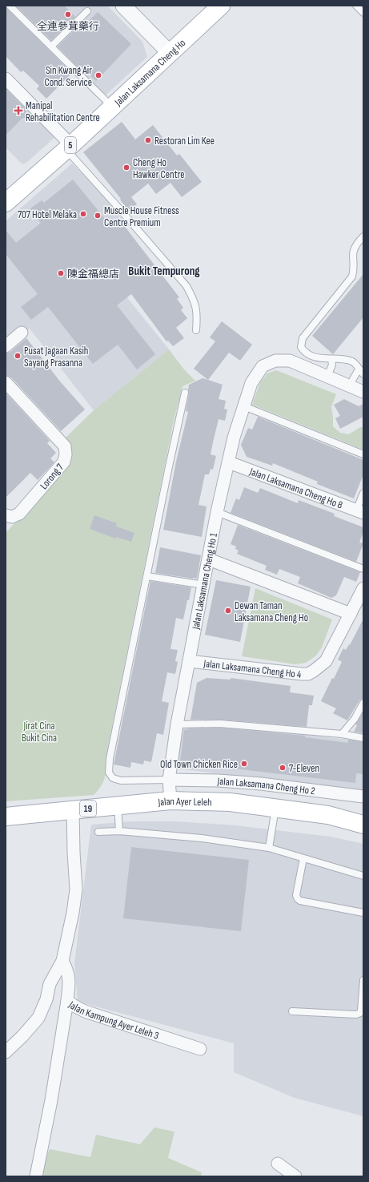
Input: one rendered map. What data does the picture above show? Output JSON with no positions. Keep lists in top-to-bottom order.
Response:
{
  "streets": {
    "main road": [
      "Jalan Laksamana Cheng Ho",
      "5",
      "Jalan Ayer Leleh",
      "19"
    ],
    "street": [
      "Lorong 7",
      "Jalan Laksamana Cheng Ho 8",
      "Jalan Laksamana Cheng Ho 1",
      "Jalan Laksamana Cheng Ho 4",
      "Jalan Laksamana Cheng Ho 2",
      "Jalan Kampung Ayer Leleh 3"
    ]
  },
  "crossings": [
    ["Jalan Laksamana Cheng Ho 8", "Jalan Laksamana Cheng Ho 1"],
    ["Jalan Laksamana Cheng Ho 1", "Jalan Laksamana Cheng Ho 4"],
    ["Jalan Laksamana Cheng Ho 1", "Jalan Laksamana Cheng Ho 2"],
    ["Jalan Laksamana Cheng Ho 1", "Jalan Ayer Leleh"]
  ],
  "districts": ["Bukit Tempurong"],
  "parks": ["Jirat Cina Bukit Cina"],
  "places": {
    "other": [
      "全連參茸藥行",
      "Sin Kwang Air Cond. Service",
      "Restoran Lim Kee",
      "Cheng Ho Hawker Centre",
      "707 Hotel Melaka",
      "Muscle House Fitness Centre Premium",
      "陳金福總店",
      "Pusat Jagaan Kasih Sayang Prasanna",
      "Dewan Taman Laksamana Cheng Ho",
      "Old Town Chicken Rice",
      "7-Eleven"
    ],
    "health": ["Manipal Rehabilitation Centre"]
  }
}
